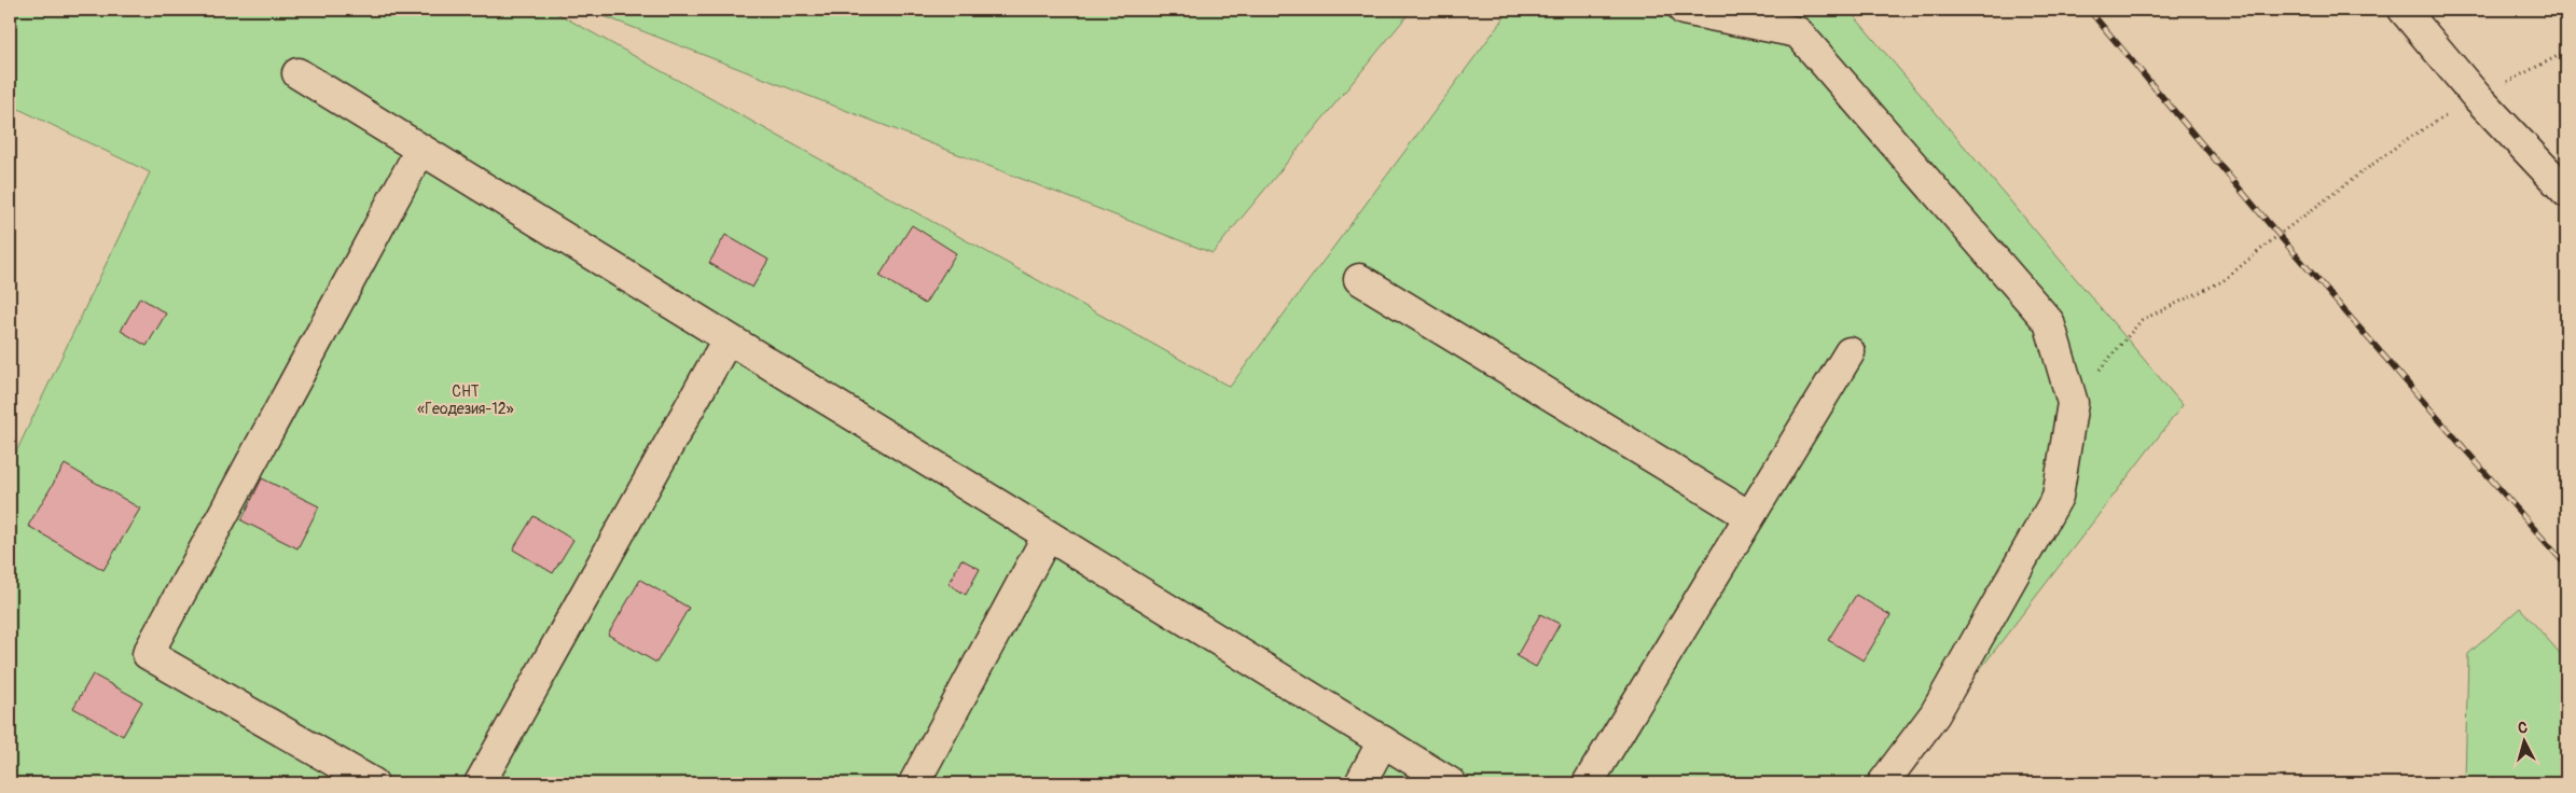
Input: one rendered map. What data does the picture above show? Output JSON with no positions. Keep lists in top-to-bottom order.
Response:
{
  "parks": ["СНТ «Геодезия-12»"],
  "north": "top"
}
